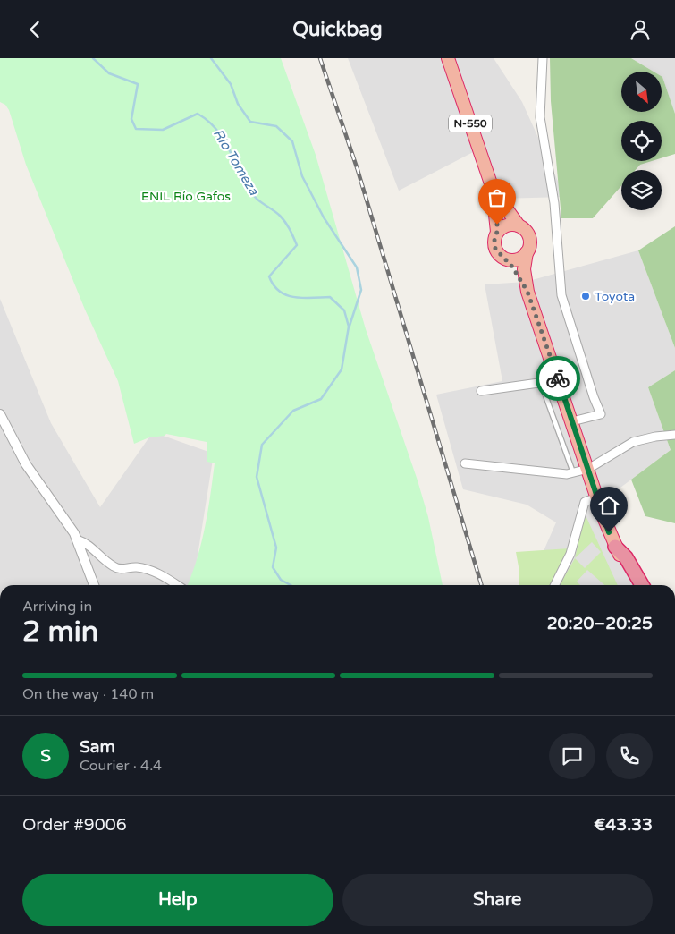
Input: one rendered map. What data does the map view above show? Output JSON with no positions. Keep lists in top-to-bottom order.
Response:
{
  "streets": {
    "highway": ["N-550"]
  },
  "water": ["Río Tomeza"],
  "parks": ["ENIL Río Gafos"],
  "places": ["Toyota"],
  "north": "bottom right",
  "page": {
    "header": "Quickbag",
    "heading": ["2 min", "Arriving in", "20:20–20:25"],
    "panel": [
      "Sam",
      "Courier · 4.4",
      "Order #9006",
      "€43.33"
    ],
    "bar": "On the way · 140 m",
    "round": "S",
    "buttons": ["Help", "Share"]
  }
}
